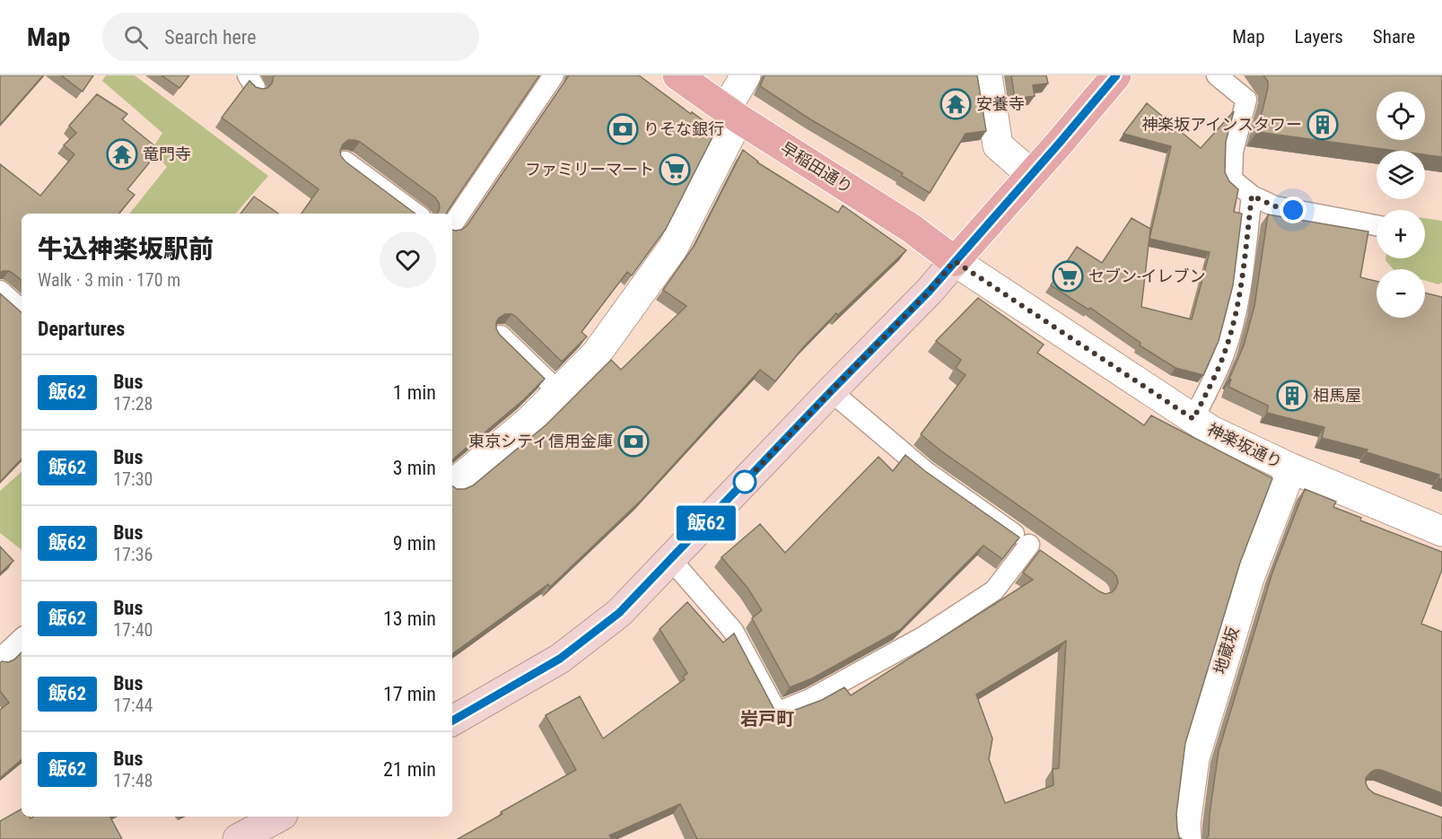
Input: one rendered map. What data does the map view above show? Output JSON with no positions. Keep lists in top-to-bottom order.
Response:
{
  "streets": {
    "main road": ["早稲田通り"],
    "street": ["神楽坂通り", "地蔵坂"]
  },
  "crossings": [
    ["早稲田通り", "神楽坂通り"],
    ["神楽坂通り", "地蔵坂"]
  ],
  "districts": ["岩戸町"],
  "places": {
    "temple": ["安養寺", "竜門寺"],
    "building": ["神楽坂アインスタワー", "相馬屋"],
    "bank": ["りそな銀行", "東京シティ信用金庫"],
    "supermarket": ["ファミリーマート", "セブン-イレブン"]
  },
  "lines": ["bus line 飯62"],
  "page": {
    "header": "Map",
    "search": "Search here",
    "nav": ["Map", "Layers", "Share"],
    "on_map": "飯62",
    "map_buttons": ["+", "−"],
    "heading": [
      ["牛込神楽坂駅前", "Walk · 3 min · 170 m"],
      "Departures"
    ],
    "list": [
      {
        "mark": "飯62",
        "name": "Bus",
        "note": "17:28",
        "value": "1 min"
      },
      {
        "mark": "飯62",
        "name": "Bus",
        "note": "17:30",
        "value": "3 min"
      },
      {
        "mark": "飯62",
        "name": "Bus",
        "note": "17:36",
        "value": "9 min"
      },
      {
        "mark": "飯62",
        "name": "Bus",
        "note": "17:40",
        "value": "13 min"
      },
      {
        "mark": "飯62",
        "name": "Bus",
        "note": "17:44",
        "value": "17 min"
      },
      {
        "mark": "飯62",
        "name": "Bus",
        "note": "17:48",
        "value": "21 min"
      }
    ]
  }
}
